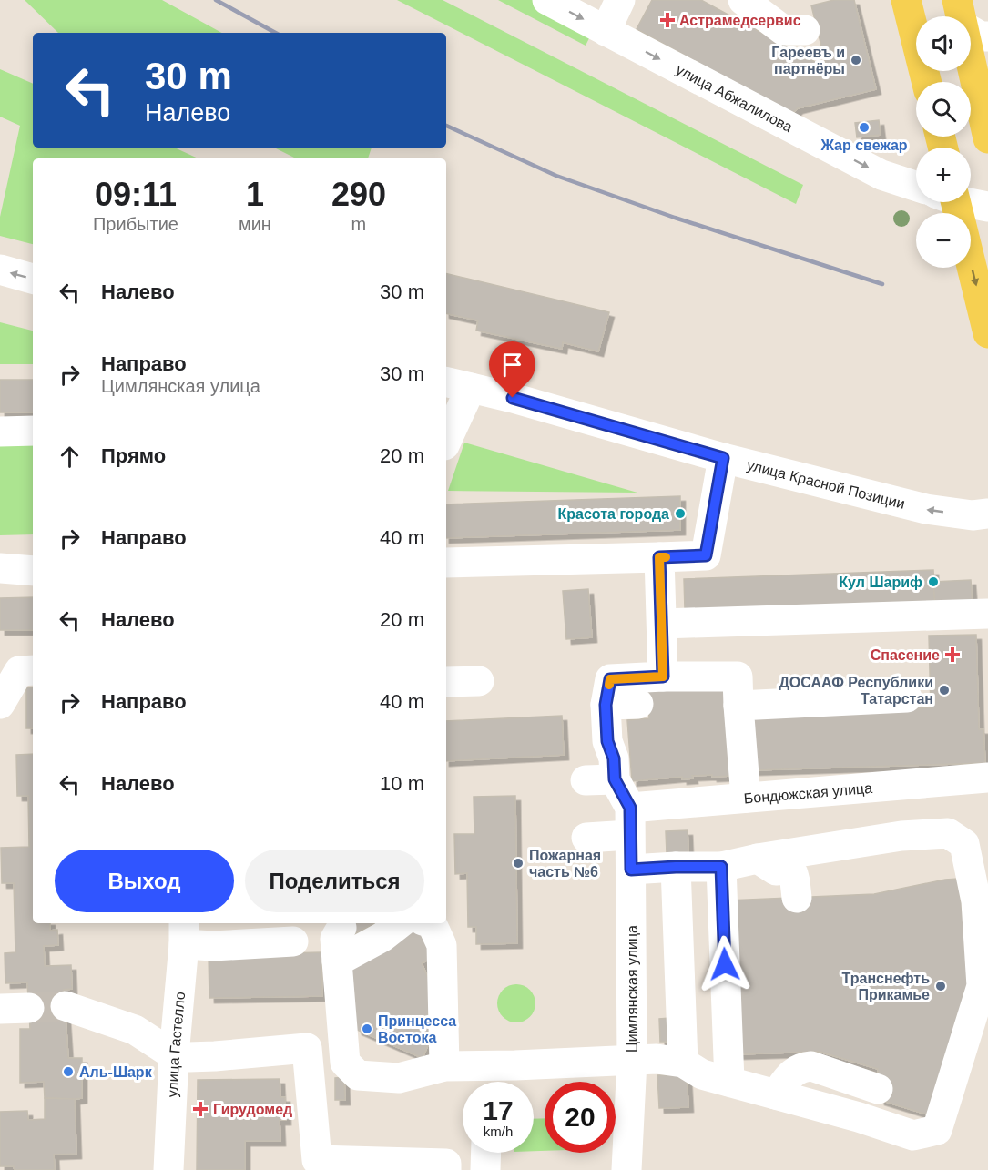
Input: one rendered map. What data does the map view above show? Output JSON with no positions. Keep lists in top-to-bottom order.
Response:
{
  "streets": {
    "street": [
      "улица Абжалилова",
      "улица Красной Позиции",
      "Бондюжская улица",
      "Цимлянская улица",
      "улица Гастелло"
    ]
  },
  "crossings": [
    ["Бондюжская улица", "Цимлянская улица"]
  ],
  "one_way": ["улица Абжалилова"],
  "places": {
    "health": ["Астрамедсервис", "Спасение", "Гирудомед"],
    "other": [
      "Гареевъ и партнёры",
      "Жар свежар",
      "Красота города",
      "Кул Шариф",
      "ДОСААФ Республики Татарстан",
      "Пожарная часть №6",
      "Транснефть Прикамье",
      "Принцесса Востока",
      "Аль-Шарк"
    ]
  },
  "page": {
    "map_buttons": ["+", "−"],
    "turn": ["30 m", "Налево"],
    "eta": [
      "09:11",
      "Прибытие",
      "1",
      "мин",
      "290",
      "m"
    ],
    "list": [
      {
        "name": "Налево",
        "value": "30 m"
      },
      {
        "name": "Направо",
        "note": "Цимлянская улица",
        "value": "30 m"
      },
      {
        "name": "Прямо",
        "value": "20 m"
      },
      {
        "name": "Направо",
        "value": "40 m"
      },
      {
        "name": "Налево",
        "value": "20 m"
      },
      {
        "name": "Направо",
        "value": "40 m"
      },
      {
        "name": "Налево",
        "value": "10 m"
      }
    ],
    "buttons": ["Выход", "Поделиться"],
    "speed": "17 km/h",
    "limit": "20"
  }
}
